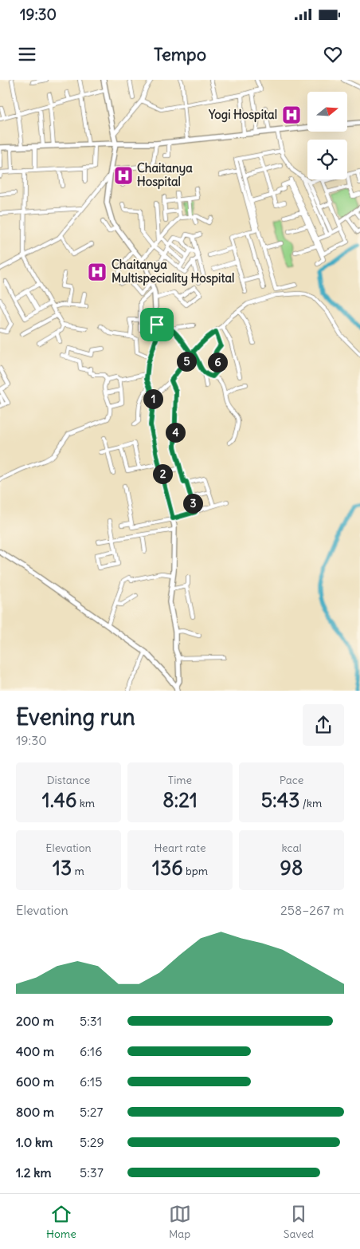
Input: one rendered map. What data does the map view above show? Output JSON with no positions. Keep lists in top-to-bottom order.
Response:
{
  "places": {
    "hospital": ["Yogi Hospital", "Chaitanya Hospital", "Chaitanya Multispeciality Hospital"]
  },
  "north": "right",
  "page": {
    "status": "19:30",
    "header": "Tempo",
    "pins": [
      "5",
      "6",
      "1",
      "4",
      "2",
      "3"
    ],
    "heading": ["Evening run", "19:30"],
    "stats": [
      ["Distance", "1.46 km"],
      ["Time", "8:21"],
      ["Pace", "5:43 /km"],
      ["Elevation", "13 m"],
      ["Heart rate", "136 bpm"],
      ["kcal", "98"]
    ],
    "chart": ["Elevation", "258–267 m"],
    "list": [
      {
        "name": "200 m",
        "note": "5:31"
      },
      {
        "name": "400 m",
        "note": "6:16"
      },
      {
        "name": "600 m",
        "note": "6:15"
      },
      {
        "name": "800 m",
        "note": "5:27"
      },
      {
        "name": "1.0 km",
        "note": "5:29"
      },
      {
        "name": "1.2 km",
        "note": "5:37"
      }
    ],
    "tabs": ["Home", "Map", "Saved"]
  }
}
